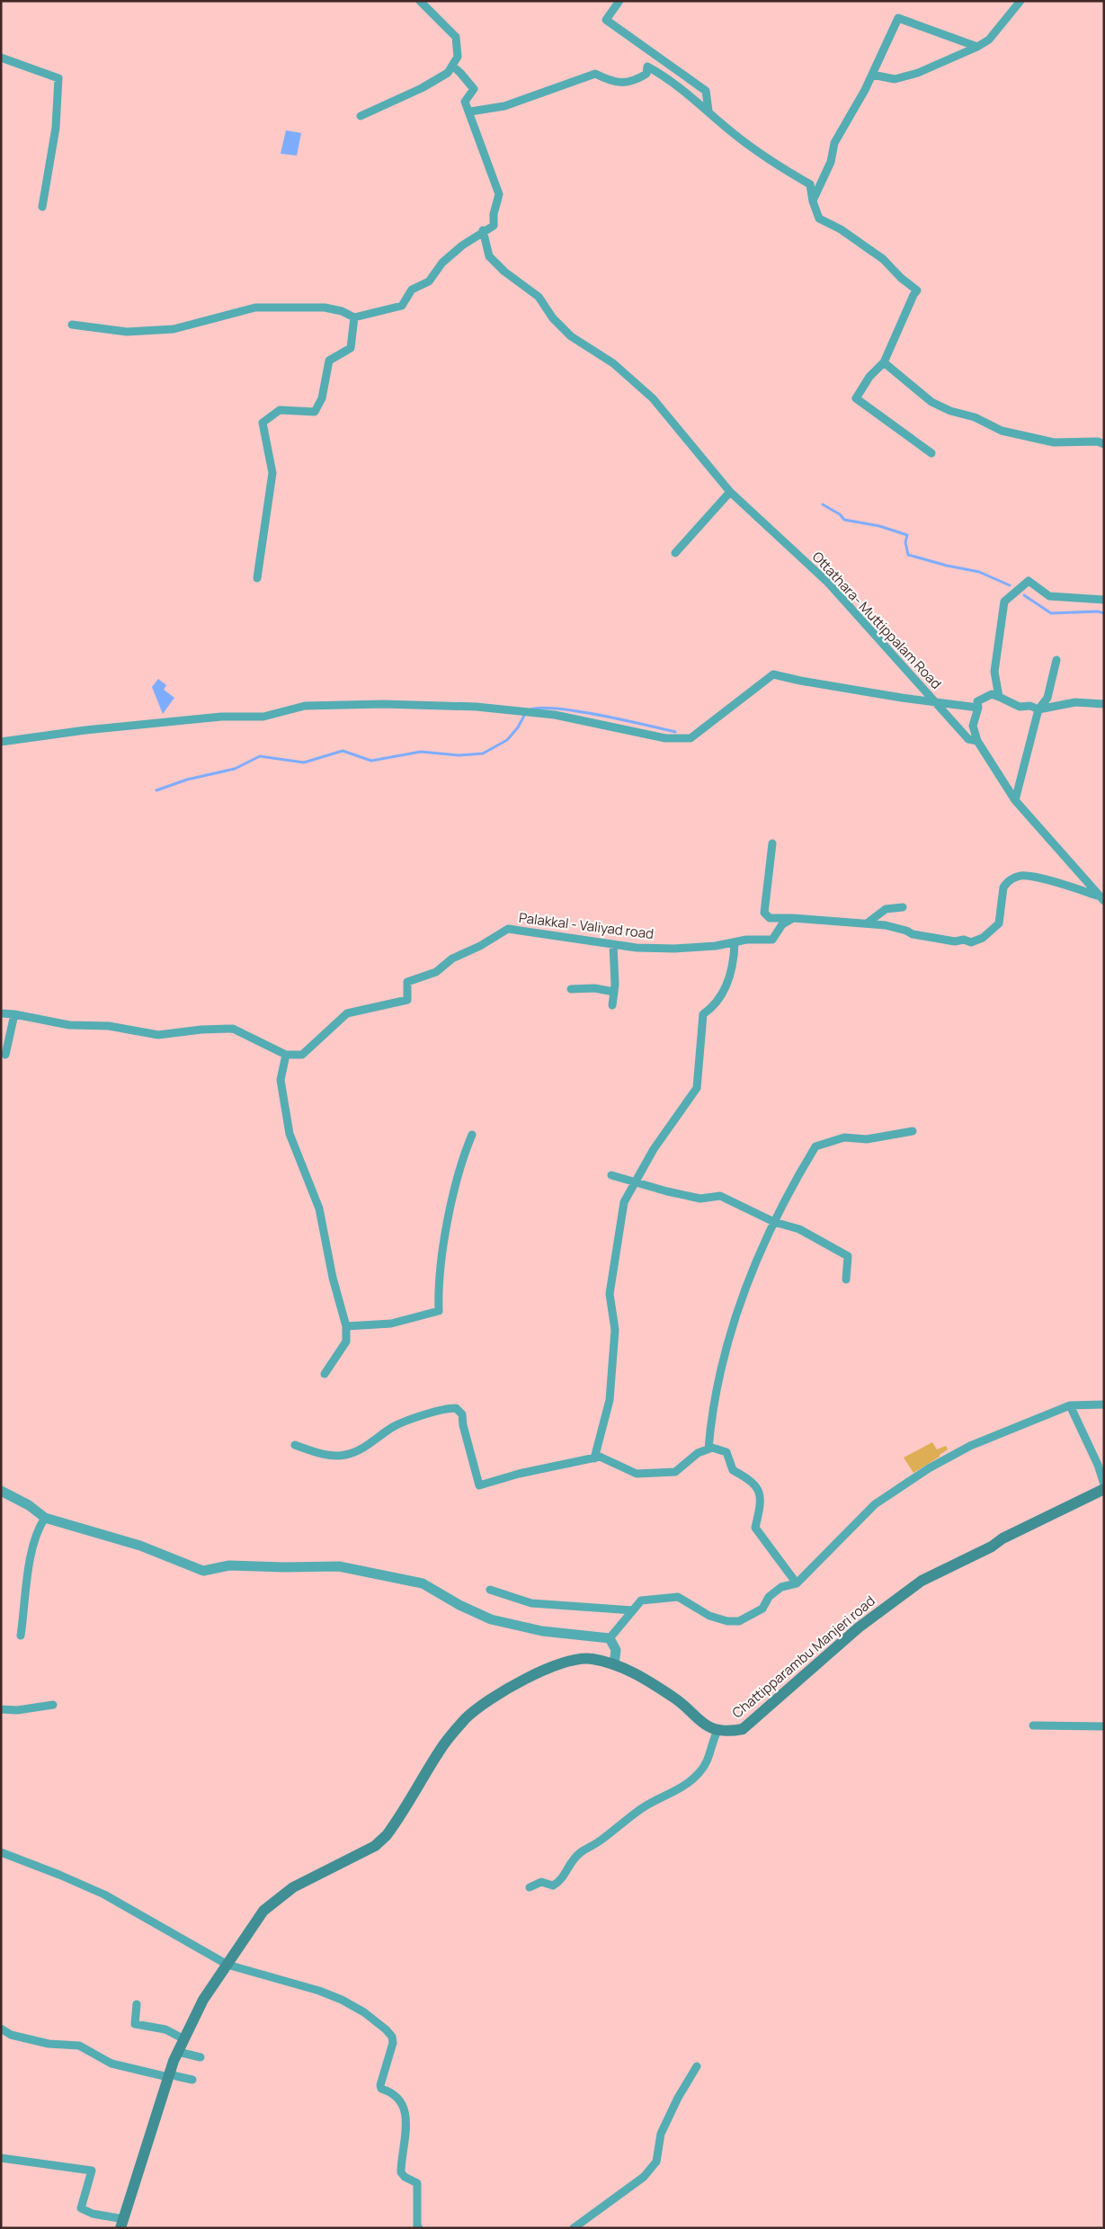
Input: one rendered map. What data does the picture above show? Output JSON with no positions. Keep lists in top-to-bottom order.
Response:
{
  "streets": {
    "main road": ["Chattipparambu Manjeri road"],
    "street": ["Ottathara- Muttippalam Road", "Palakkal - Valiyad road"]
  }
}
